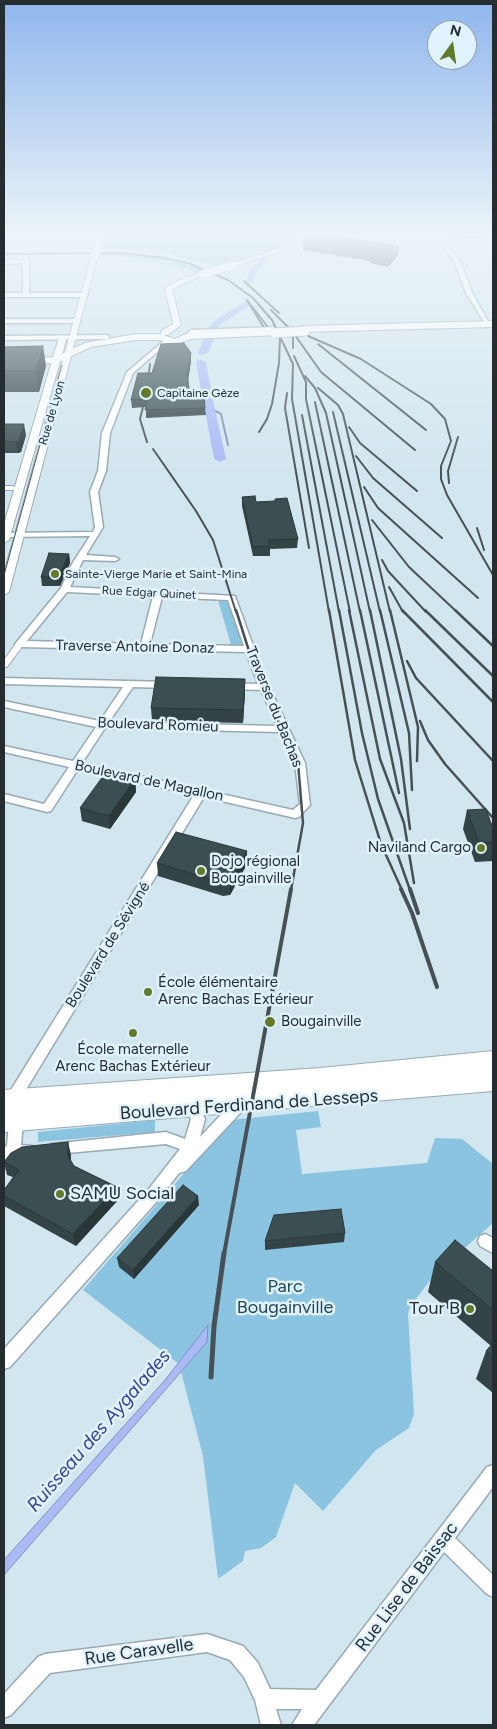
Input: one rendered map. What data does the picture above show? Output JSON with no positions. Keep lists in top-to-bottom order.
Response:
{
  "streets": {
    "street": [
      "Rue de Lyon",
      "Rue Edgar Quinet",
      "Traverse Antoine Donaz",
      "Traverse du Bachas",
      "Boulevard Romieu",
      "Boulevard de Magallon",
      "Boulevard de Sévigné",
      "Boulevard Ferdinand de Lesseps",
      "Rue Lise de Baissac",
      "Rue Caravelle"
    ]
  },
  "crossings": [
    ["Rue Edgar Quinet", "Traverse du Bachas"],
    ["Traverse Antoine Donaz", "Traverse du Bachas"],
    ["Traverse du Bachas", "Boulevard Romieu"],
    ["Traverse du Bachas", "Boulevard de Magallon"],
    ["Boulevard de Magallon", "Boulevard de Sévigné"],
    ["Boulevard de Sévigné", "Boulevard Ferdinand de Lesseps"]
  ],
  "water": ["Ruisseau des Aygalades"],
  "parks": ["Parc Bougainville"],
  "places": [
    "Capitaine Gèze",
    "Sainte-Vierge Marie et Saint-Mina",
    "Naviland Cargo",
    "Dojo régional Bougainville",
    "École élémentaire Arenc Bachas Extérieur",
    "Bougainville",
    "École maternelle Arenc Bachas Extérieur",
    "SAMU Social",
    "Tour B"
  ],
  "north": "top"
}
